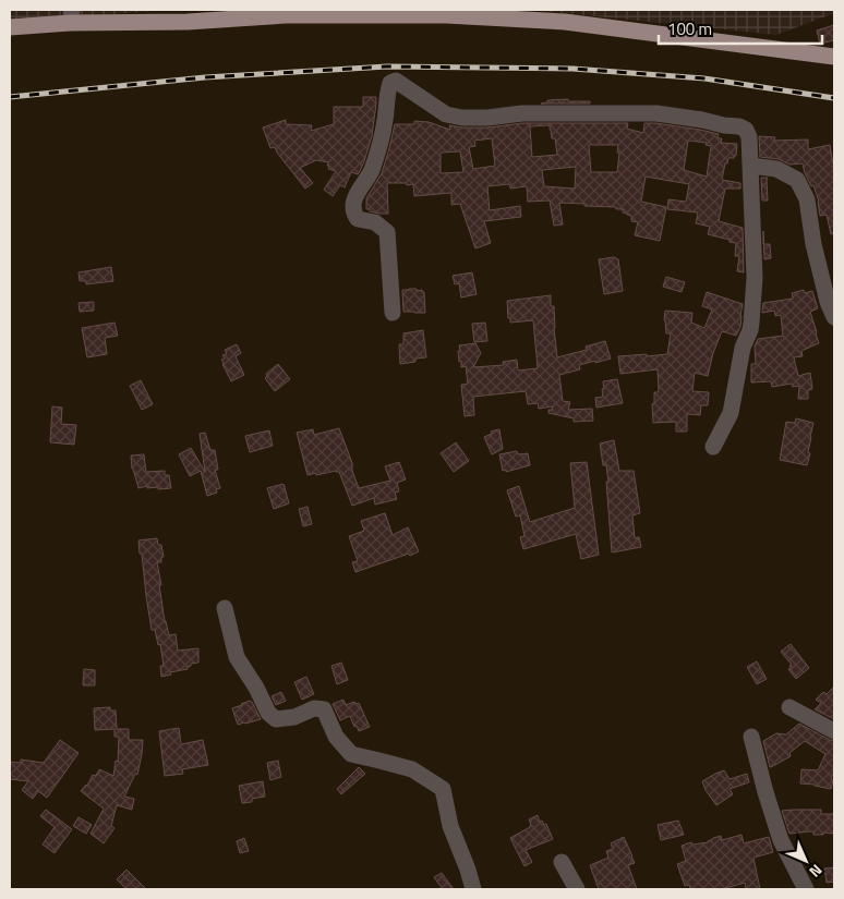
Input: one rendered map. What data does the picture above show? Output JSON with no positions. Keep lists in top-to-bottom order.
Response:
{
  "scale_bar": "100 m",
  "north": "bottom right"
}
